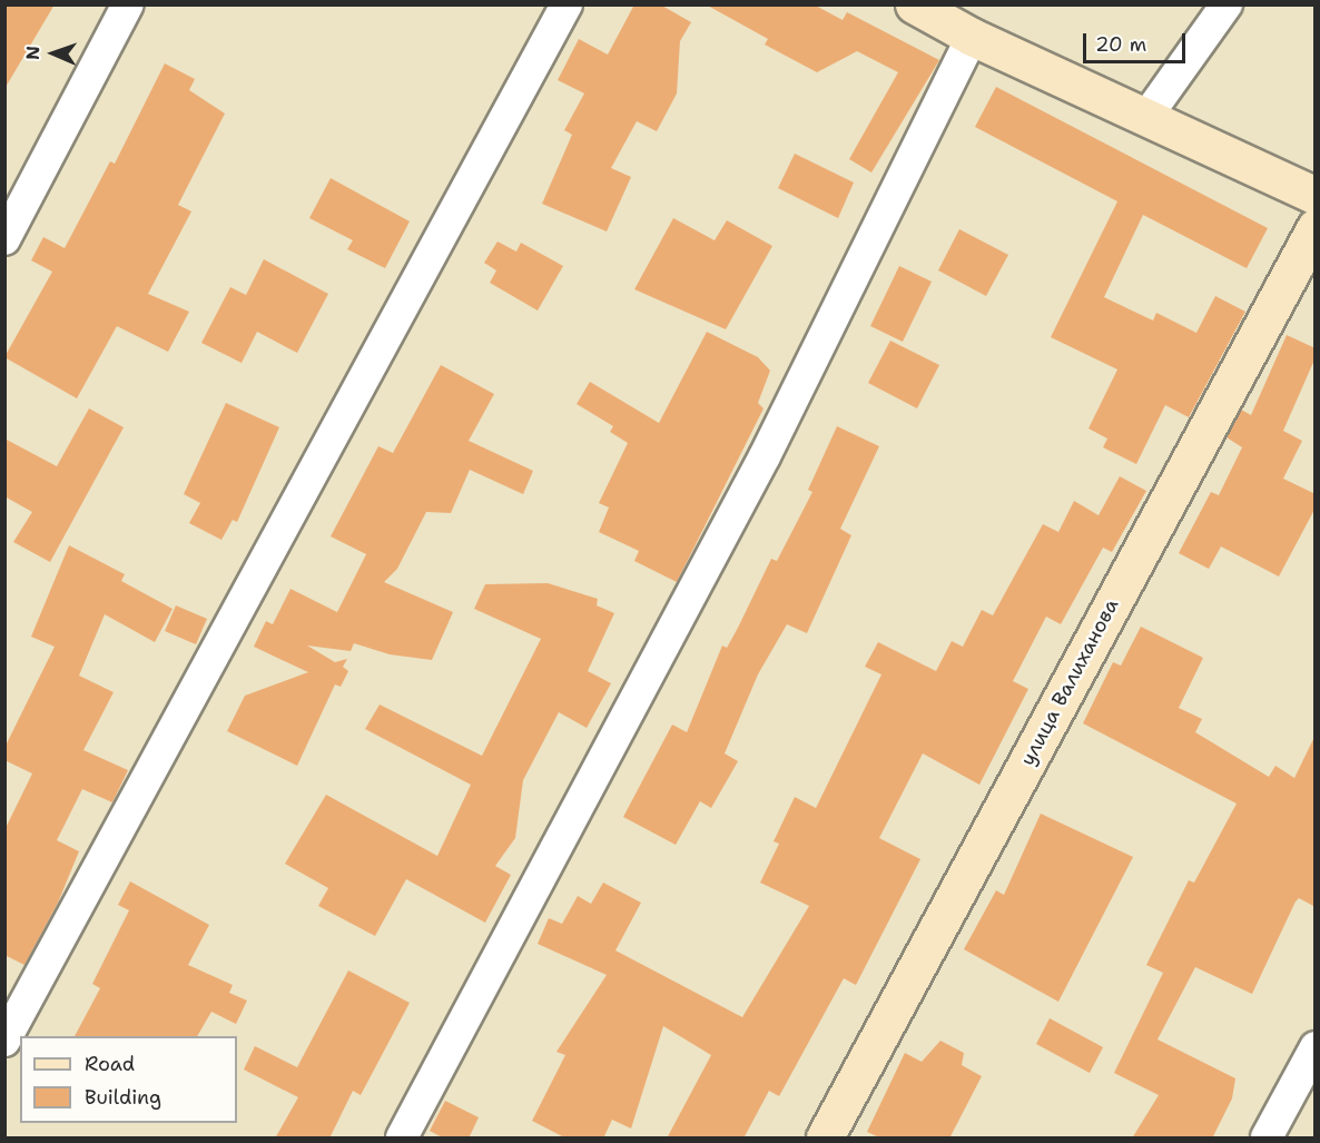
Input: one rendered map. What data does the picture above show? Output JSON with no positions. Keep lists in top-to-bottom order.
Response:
{
  "streets": {
    "street": ["улица Валиханова"]
  },
  "legend": ["Road", "Building"],
  "scale_bar": "20 m",
  "north": "left"
}
